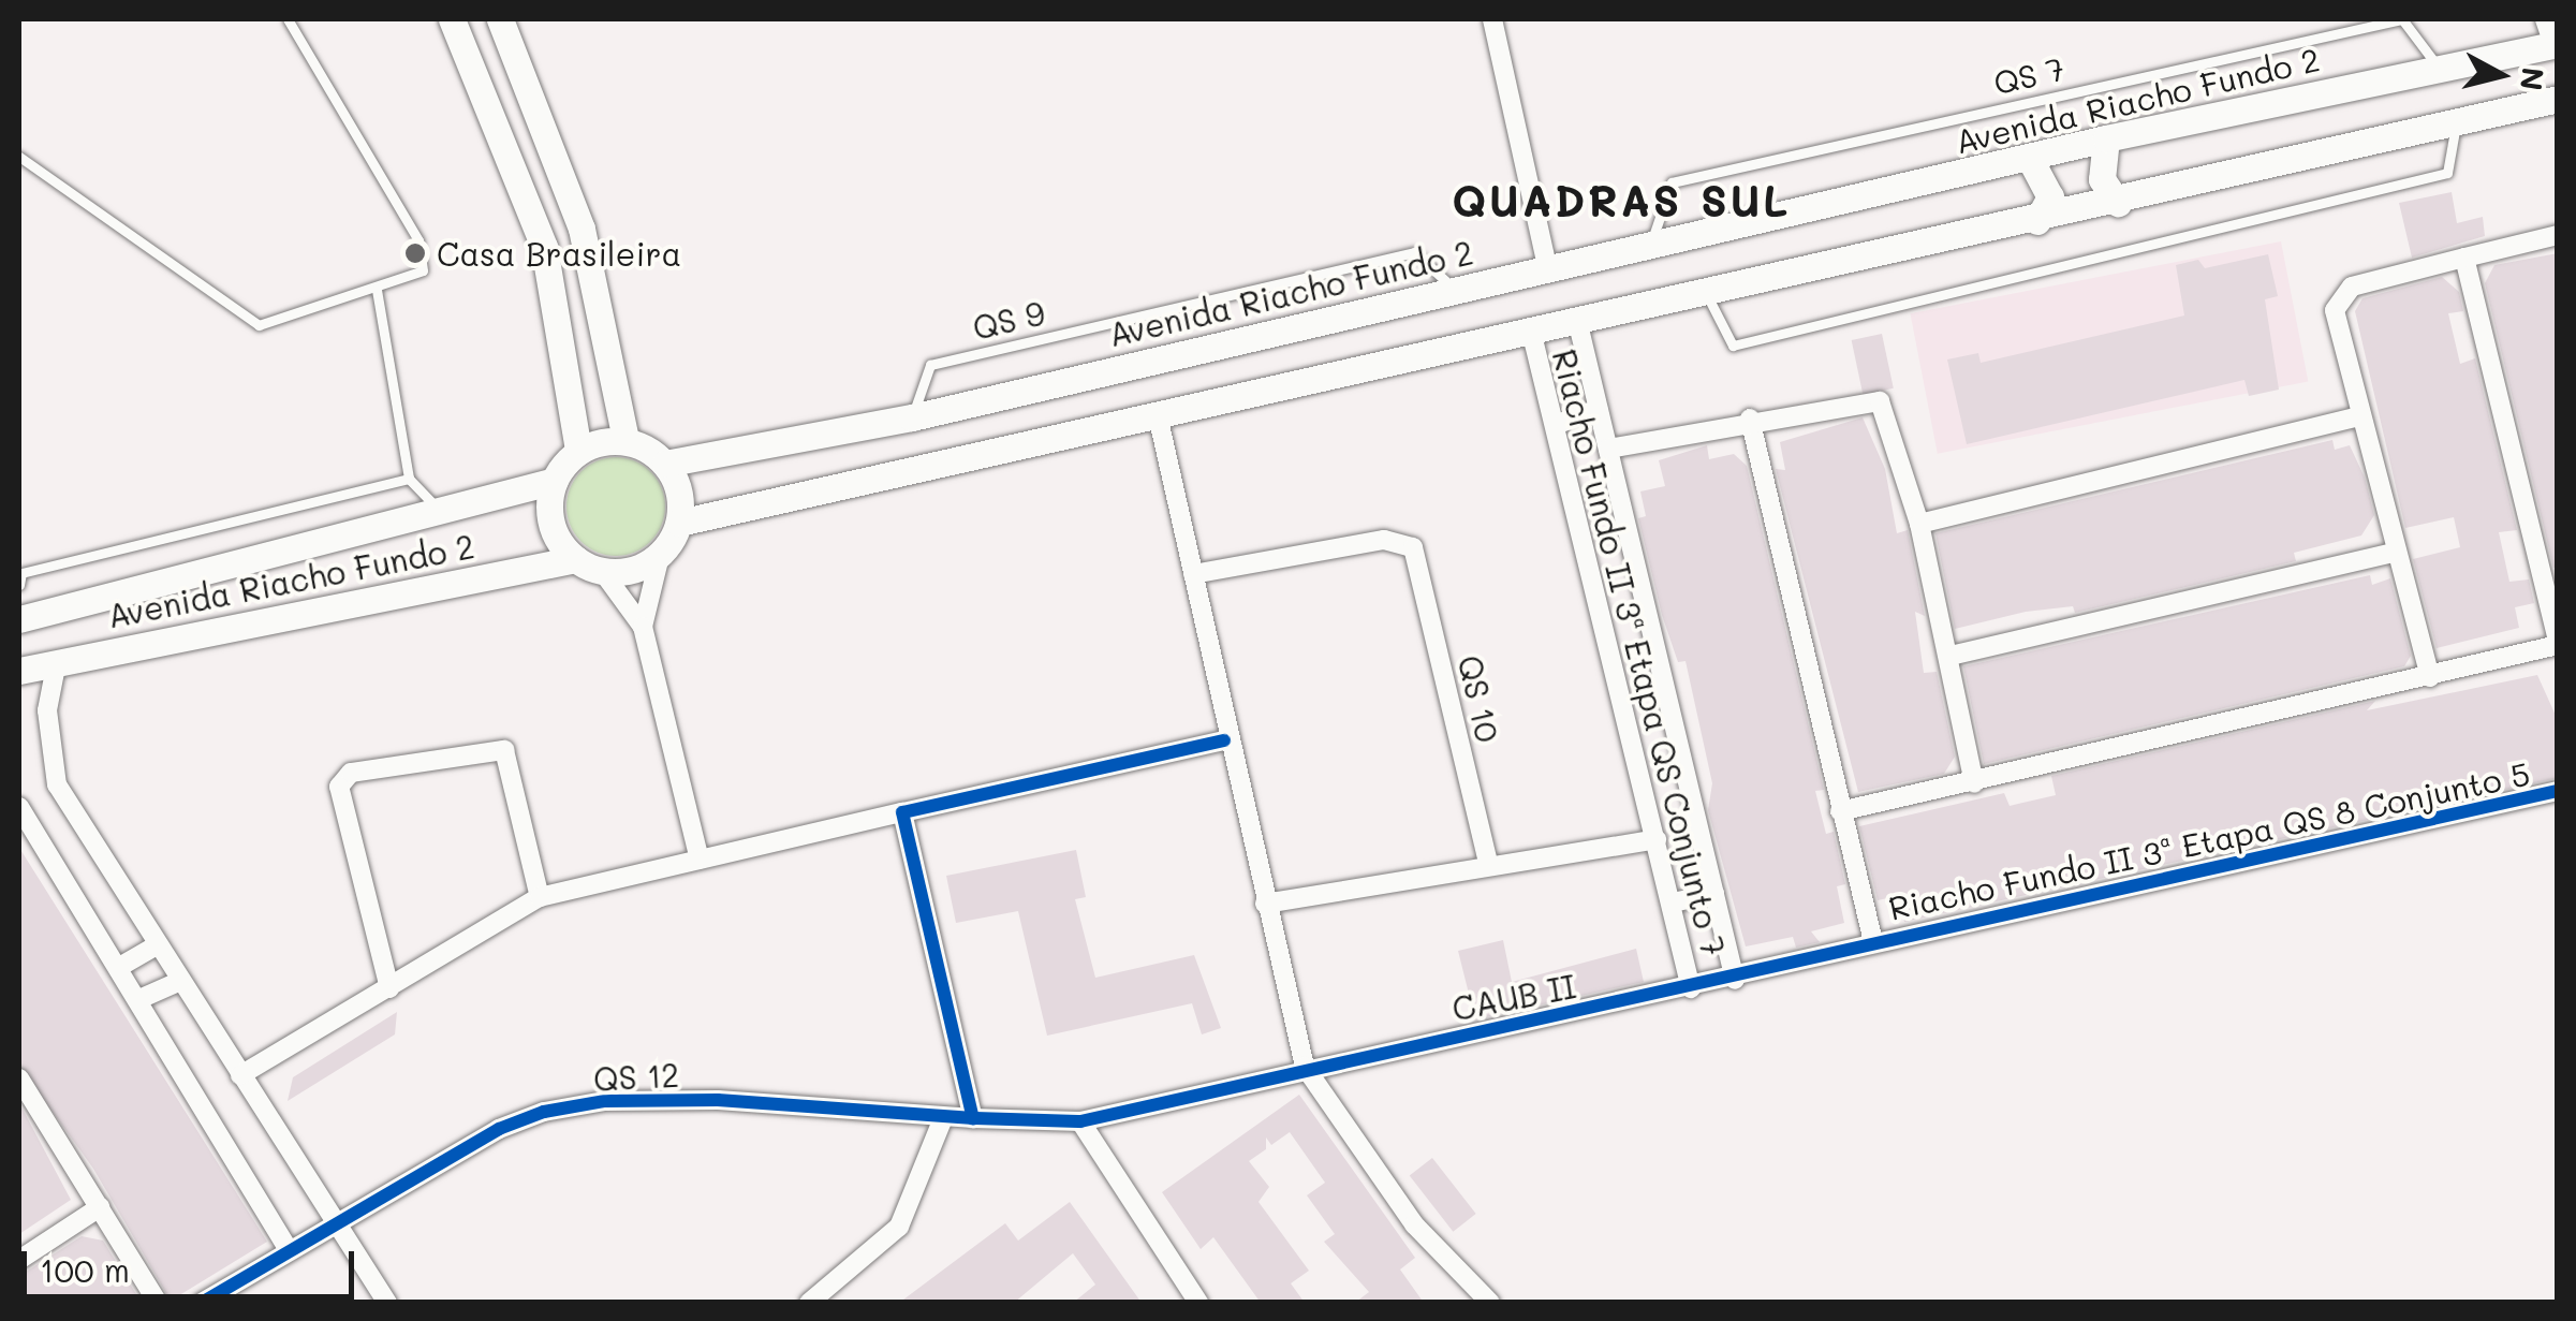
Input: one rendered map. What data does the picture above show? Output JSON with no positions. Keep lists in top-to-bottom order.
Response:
{
  "streets": {
    "main road": ["Avenida Riacho Fundo 2"],
    "street": [
      "Riacho Fundo II 3ª Etapa QS Conjunto 7",
      "QS 10",
      "Riacho Fundo II 3ª Etapa QS 8 Conjunto 5",
      "CAUB II",
      "QS 12"
    ],
    "lane": ["QS 7", "QS 9"]
  },
  "crossings": [
    ["QS 7", "Avenida Riacho Fundo 2"],
    ["Avenida Riacho Fundo 2", "QS 9"],
    ["Riacho Fundo II 3ª Etapa QS Conjunto 7", "CAUB II"],
    ["Riacho Fundo II 3ª Etapa QS 8 Conjunto 5", "CAUB II"],
    ["CAUB II", "QS 12"]
  ],
  "districts": ["QUADRAS SUL"],
  "places": ["Casa Brasileira"],
  "scale_bar": "100 m",
  "north": "right"
}
